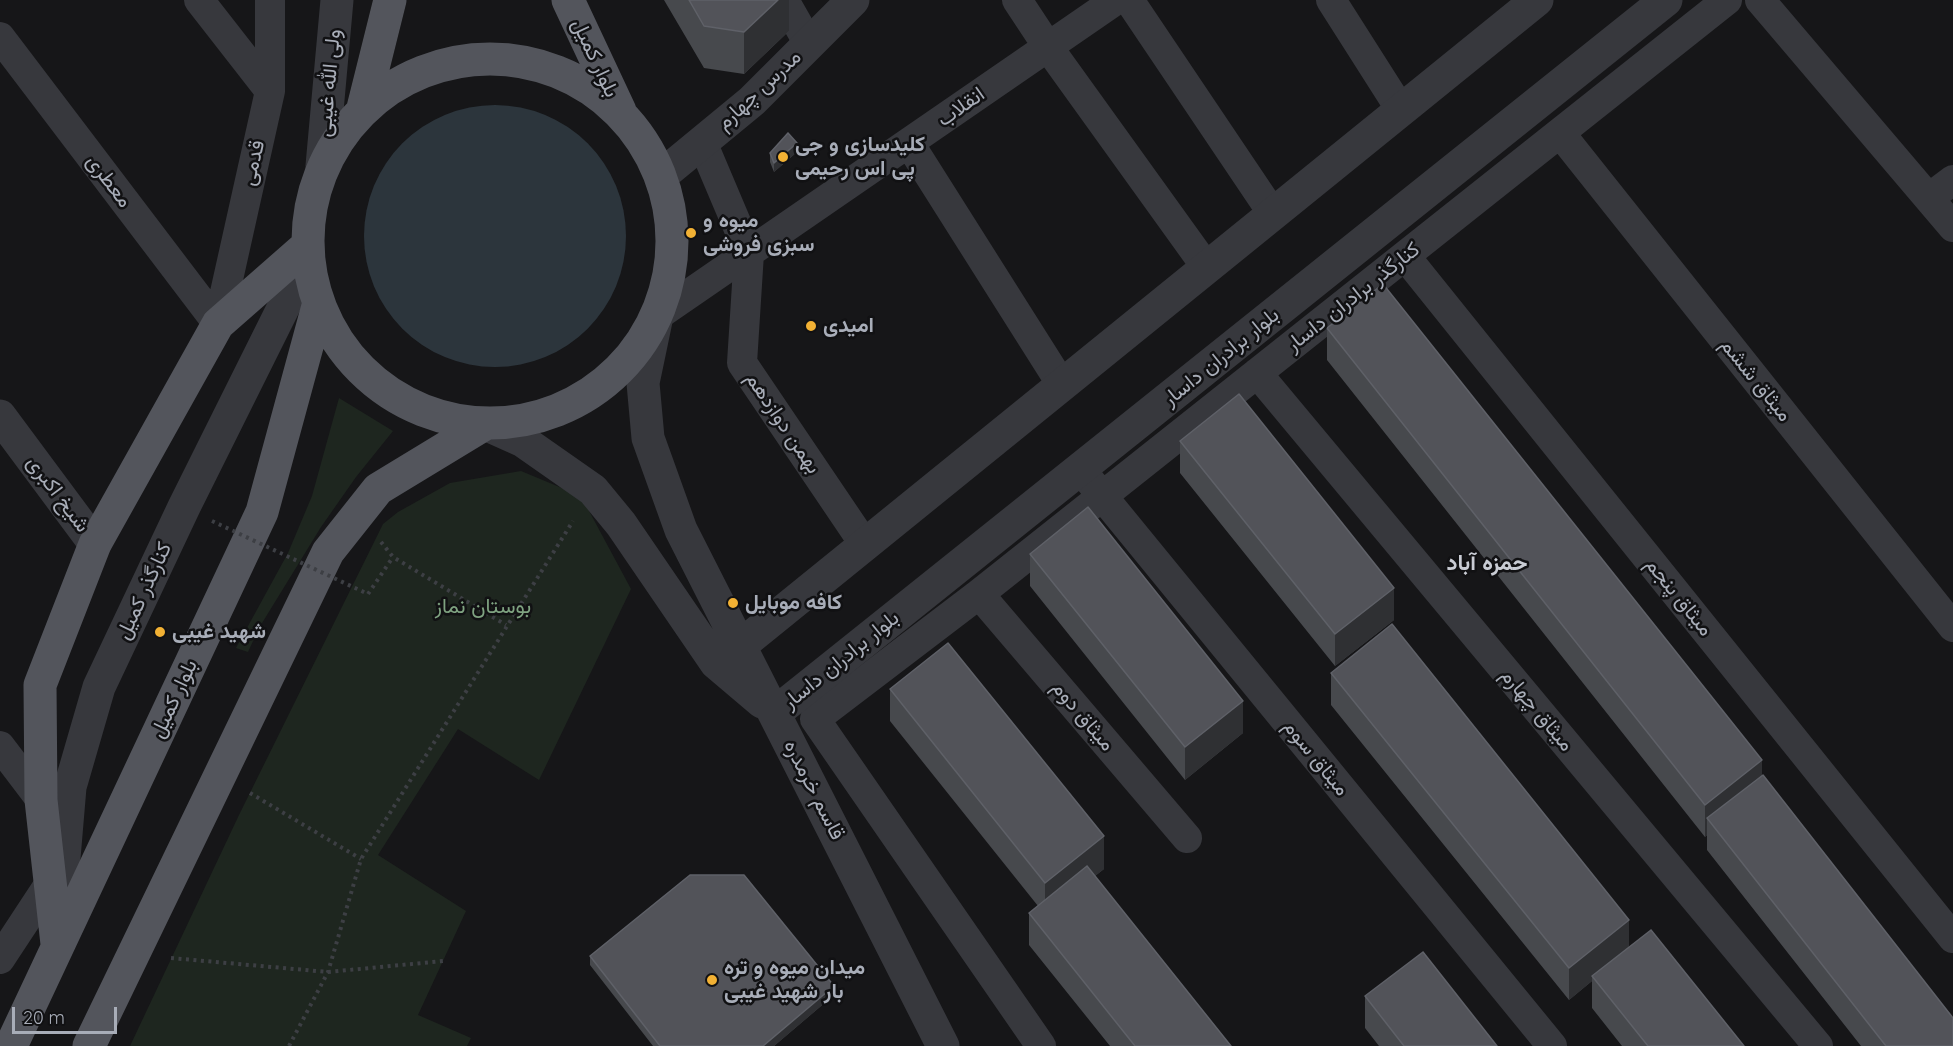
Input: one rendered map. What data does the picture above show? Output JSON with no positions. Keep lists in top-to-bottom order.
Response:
{
  "streets": {
    "main road": ["بلوار کمیل"],
    "street": [
      "ولی الله غیبی",
      "مدرس چهارم",
      "انقلاب",
      "قدمی",
      "معطری",
      "کنارگذر برادران داسار",
      "بلوار برادران داسار",
      "میثاق ششم",
      "بهمن دوازدهم",
      "شیخ اکبری",
      "کنارگذر کمیل",
      "میثاق پنجم",
      "میثاق چهارم",
      "میثاق دوم",
      "میثاق سوم",
      "قاسم خرمدره"
    ]
  },
  "crossings": [
    ["بلوار کمیل", "کنارگذر کمیل"],
    ["انقلاب", "بهمن دوازدهم"],
    ["قدمی", "معطری"],
    ["کنارگذر برادران داسار", "میثاق ششم"],
    ["کنارگذر برادران داسار", "میثاق پنجم"],
    ["کنارگذر برادران داسار", "میثاق چهارم"],
    ["کنارگذر برادران داسار", "میثاق دوم"],
    ["کنارگذر برادران داسار", "میثاق سوم"],
    ["بلوار برادران داسار", "میثاق سوم"],
    ["بلوار برادران داسار", "قاسم خرمدره"]
  ],
  "districts": ["حمزه آباد"],
  "parks": ["بوستان نماز"],
  "places": [
    "کلیدسازی و جی پی اس رحیمی",
    "میوه و سبزی فروشی",
    "امیدی",
    "کافه موبایل",
    "شهید غیبی",
    "میدان میوه و تره بار شهید غیبی"
  ],
  "scale_bar": "20 m"
}
